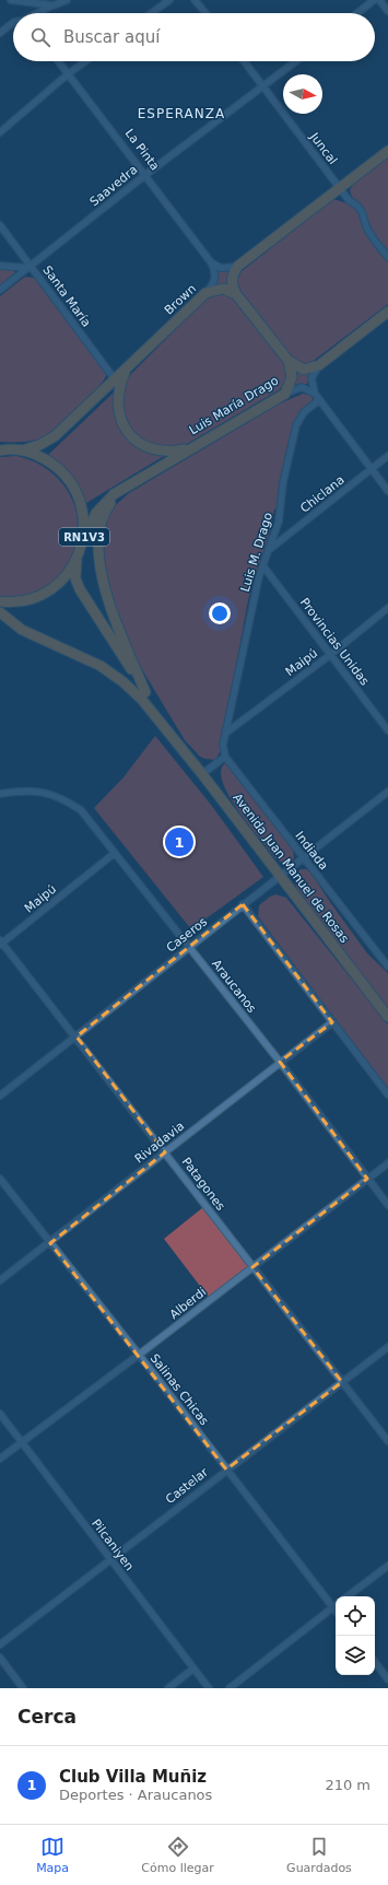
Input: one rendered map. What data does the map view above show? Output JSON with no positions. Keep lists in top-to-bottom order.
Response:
{
  "streets": {
    "main road": [
      "Brown",
      "Luis María Drago",
      "RN1V3",
      "Avenida Juan Manuel de Rosas"
    ],
    "street": [
      "Juncal",
      "La Pinta",
      "Saavedra",
      "Santa María",
      "Chiclana",
      "Luis M. Drago",
      "Provincias Unidas",
      "Maipú",
      "Indiada",
      "Caseros",
      "Araucanos",
      "Rivadavia",
      "Patagones",
      "Alberdi",
      "Salinas Chicas",
      "Castelar",
      "Pilcaniyen"
    ]
  },
  "crossings": [
    ["Juncal", "Saavedra"],
    ["La Pinta", "Saavedra"],
    ["Saavedra", "Santa María"],
    ["Santa María", "Brown"],
    ["Brown", "RN1V3"],
    ["Luis María Drago", "RN1V3"],
    ["Chiclana", "Luis M. Drago"],
    ["RN1V3", "Avenida Juan Manuel de Rosas"],
    ["Luis M. Drago", "Provincias Unidas"],
    ["Luis M. Drago", "Maipú"],
    ["Luis M. Drago", "Indiada"],
    ["Provincias Unidas", "Maipú"],
    ["Maipú", "Araucanos"],
    ["Maipú", "Patagones"],
    ["Indiada", "Caseros"],
    ["Avenida Juan Manuel de Rosas", "Caseros"],
    ["Caseros", "Araucanos"],
    ["Caseros", "Patagones"],
    ["Araucanos", "Rivadavia"],
    ["Araucanos", "Alberdi"],
    ["Rivadavia", "Patagones"],
    ["Rivadavia", "Salinas Chicas"],
    ["Patagones", "Alberdi"],
    ["Patagones", "Castelar"],
    ["Alberdi", "Salinas Chicas"],
    ["Alberdi", "Pilcaniyen"],
    ["Salinas Chicas", "Castelar"],
    ["Castelar", "Pilcaniyen"]
  ],
  "districts": ["ESPERANZA"],
  "north": "right",
  "page": {
    "search": "Buscar aquí",
    "pins": "1",
    "heading": "Cerca",
    "list": [
      {
        "mark": "1",
        "name": "Club Villa Muñiz",
        "note": "Deportes · Araucanos",
        "value": "210 m"
      }
    ],
    "nav": ["Mapa", "Cómo llegar", "Guardados"]
  }
}
